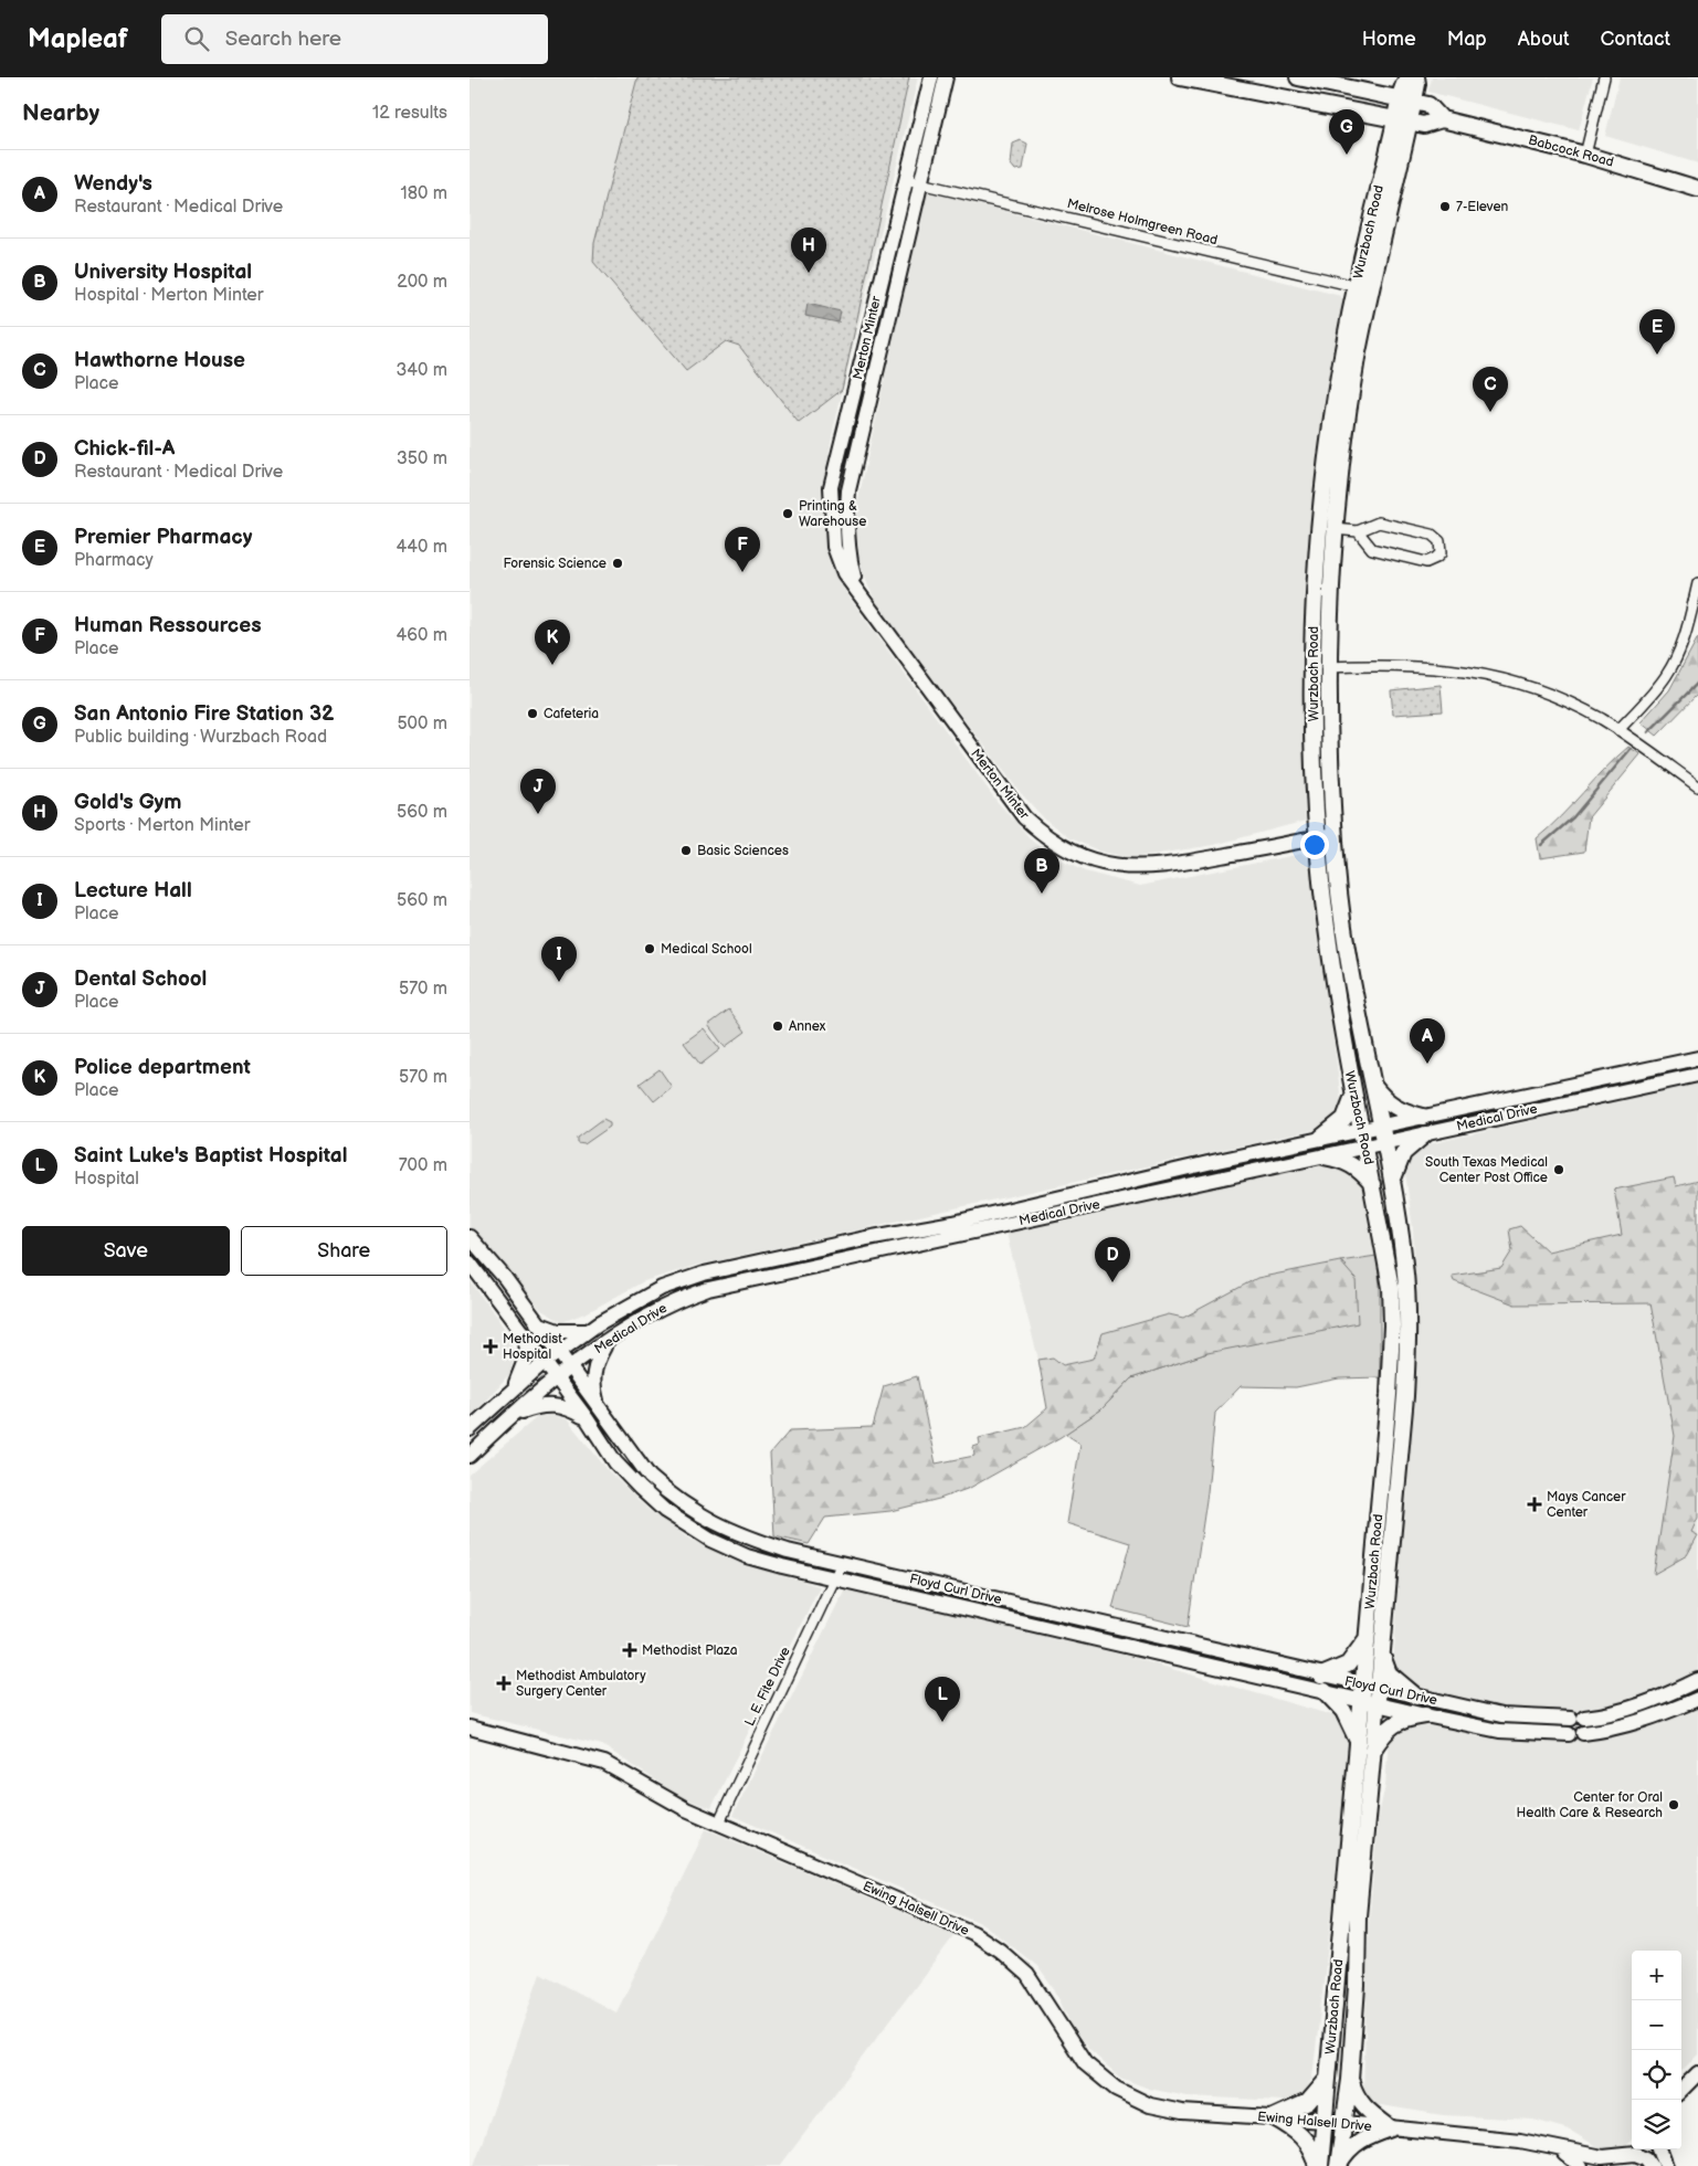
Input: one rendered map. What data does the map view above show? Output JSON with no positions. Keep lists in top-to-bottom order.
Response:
{
  "streets": {
    "main road": ["Babcock Road", "Wurzbach Road"],
    "street": [
      "Melrose Holmgreen Road",
      "Merton Minter",
      "Medical Drive",
      "Floyd Curl Drive",
      "L. E. Fite Drive",
      "Ewing Halsell Drive"
    ]
  },
  "crossings": [
    ["Babcock Road", "Wurzbach Road"],
    ["Melrose Holmgreen Road", "Wurzbach Road"],
    ["Melrose Holmgreen Road", "Merton Minter"],
    ["Wurzbach Road", "Merton Minter"],
    ["Wurzbach Road", "Medical Drive"],
    ["Wurzbach Road", "Floyd Curl Drive"],
    ["Wurzbach Road", "Ewing Halsell Drive"],
    ["Medical Drive", "Floyd Curl Drive"],
    ["Floyd Curl Drive", "L. E. Fite Drive"],
    ["L. E. Fite Drive", "Ewing Halsell Drive"]
  ],
  "places": {
    "other": [
      "7-Eleven",
      "Printing & Warehouse",
      "Forensic Science",
      "Cafeteria",
      "Basic Sciences",
      "Medical School",
      "Annex",
      "South Texas Medical Center Post Office",
      "Center for Oral Health Care & Research"
    ],
    "health": [
      "Methodist Hospital",
      "Mays Cancer Center",
      "Methodist Plaza",
      "Methodist Ambulatory Surgery Center"
    ]
  },
  "page": {
    "header": "Mapleaf",
    "search": "Search here",
    "nav": [
      "Home",
      "Map",
      "About",
      "Contact"
    ],
    "heading": ["Nearby", "12 results"],
    "pins": [
      "G",
      "H",
      "E",
      "C",
      "F",
      "K",
      "J",
      "B",
      "I",
      "A",
      "D",
      "L"
    ],
    "list": [
      {
        "mark": "A",
        "name": "Wendy's",
        "note": "Restaurant · Medical Drive",
        "value": "180 m"
      },
      {
        "mark": "B",
        "name": "University Hospital",
        "note": "Hospital · Merton Minter",
        "value": "200 m"
      },
      {
        "mark": "C",
        "name": "Hawthorne House",
        "note": "Place",
        "value": "340 m"
      },
      {
        "mark": "D",
        "name": "Chick-fil-A",
        "note": "Restaurant · Medical Drive",
        "value": "350 m"
      },
      {
        "mark": "E",
        "name": "Premier Pharmacy",
        "note": "Pharmacy",
        "value": "440 m"
      },
      {
        "mark": "F",
        "name": "Human Ressources",
        "note": "Place",
        "value": "460 m"
      },
      {
        "mark": "G",
        "name": "San Antonio Fire Station 32",
        "note": "Public building · Wurzbach Road",
        "value": "500 m"
      },
      {
        "mark": "H",
        "name": "Gold's Gym",
        "note": "Sports · Merton Minter",
        "value": "560 m"
      },
      {
        "mark": "I",
        "name": "Lecture Hall",
        "note": "Place",
        "value": "560 m"
      },
      {
        "mark": "J",
        "name": "Dental School",
        "note": "Place",
        "value": "570 m"
      },
      {
        "mark": "K",
        "name": "Police department",
        "note": "Place",
        "value": "570 m"
      },
      {
        "mark": "L",
        "name": "Saint Luke's Baptist Hospital",
        "note": "Hospital",
        "value": "700 m"
      }
    ],
    "buttons": ["Save", "Share"],
    "map_buttons": ["+", "−"]
  }
}
